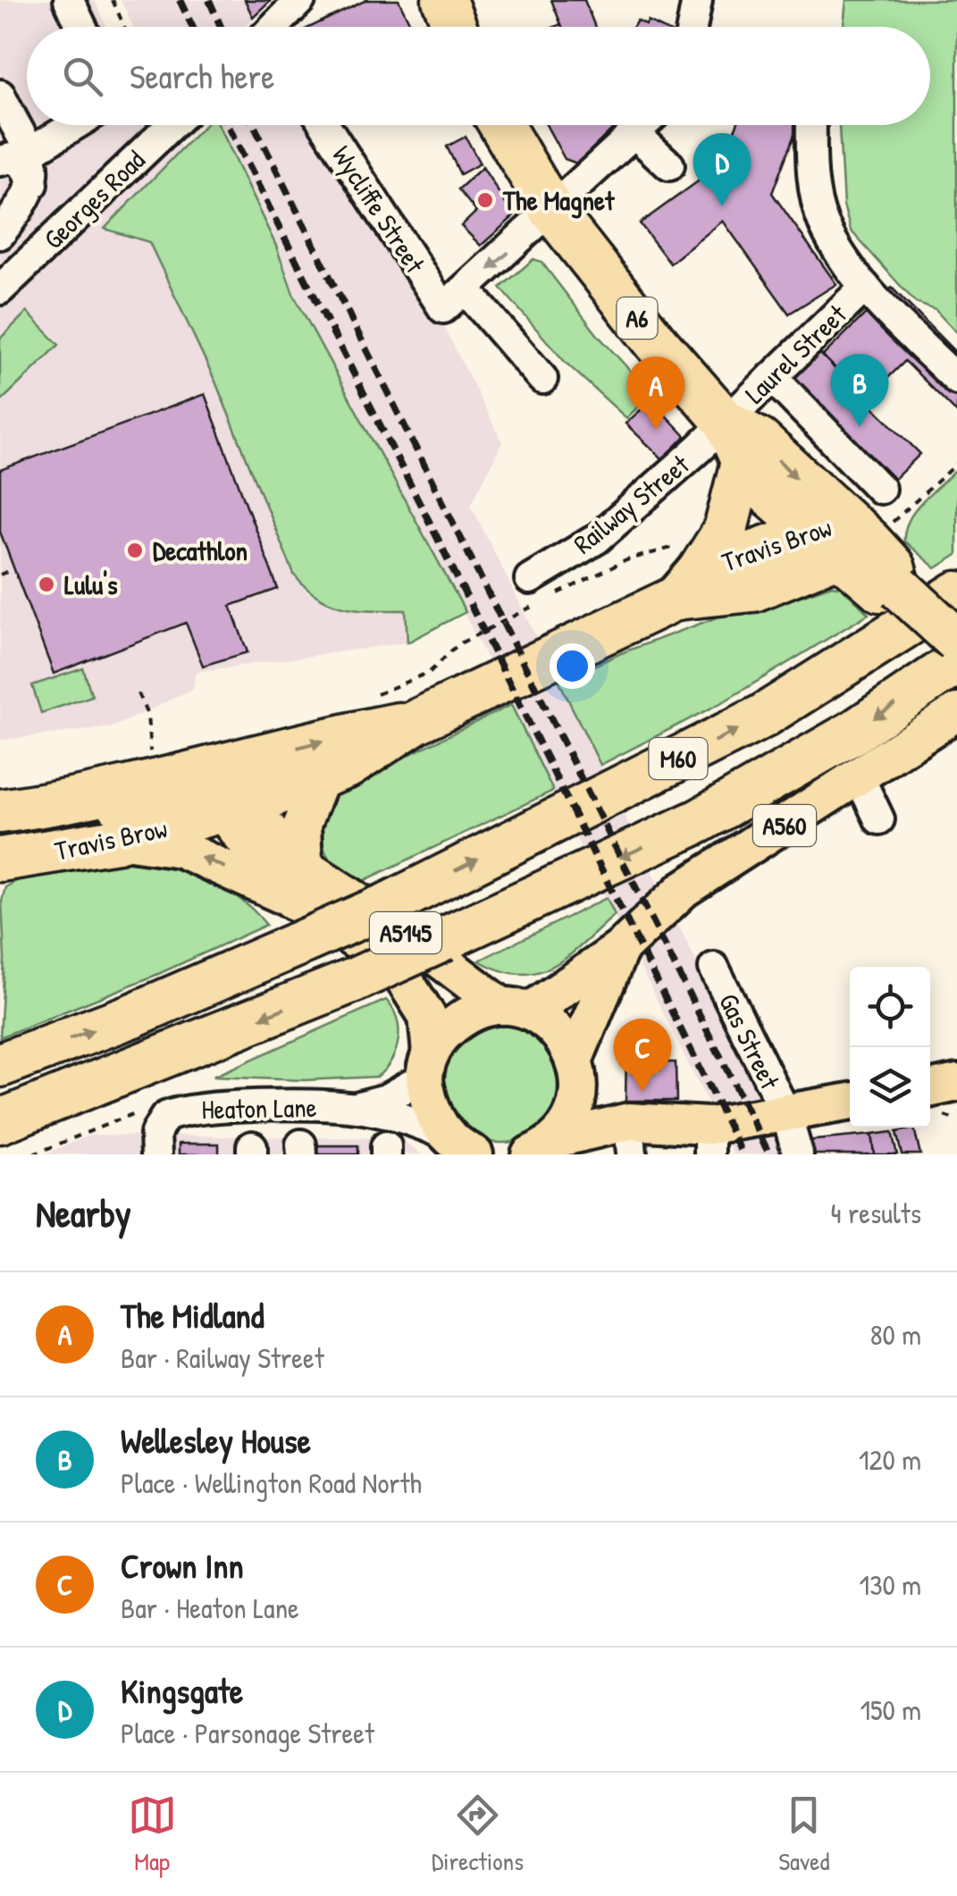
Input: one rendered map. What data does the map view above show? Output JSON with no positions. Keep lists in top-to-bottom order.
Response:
{
  "streets": {
    "highway": [
      "A6",
      "Travis Brow",
      "M60",
      "A5145"
    ],
    "main road": ["A560"],
    "street": [
      "Georges Road",
      "Wycliffe Street",
      "Laurel Street",
      "Railway Street",
      "Gas Street",
      "Heaton Lane"
    ]
  },
  "crossings": [
    ["A6", "Laurel Street"],
    ["A6", "Railway Street"],
    ["A6", "Travis Brow"],
    ["Laurel Street", "Railway Street"],
    ["Travis Brow", "A5145"],
    ["A560", "A5145"],
    ["A5145", "Heaton Lane"]
  ],
  "places": ["The Magnet", "Decathlon", "Lulu's"],
  "page": {
    "search": "Search here",
    "pins": [
      "D",
      "B",
      "A",
      "C"
    ],
    "heading": ["Nearby", "4 results"],
    "list": [
      {
        "mark": "A",
        "name": "The Midland",
        "note": "Bar · Railway Street",
        "value": "80 m"
      },
      {
        "mark": "B",
        "name": "Wellesley House",
        "note": "Place · Wellington Road North",
        "value": "120 m"
      },
      {
        "mark": "C",
        "name": "Crown Inn",
        "note": "Bar · Heaton Lane",
        "value": "130 m"
      },
      {
        "mark": "D",
        "name": "Kingsgate",
        "note": "Place · Parsonage Street",
        "value": "150 m"
      }
    ],
    "nav": ["Map", "Directions", "Saved"]
  }
}
